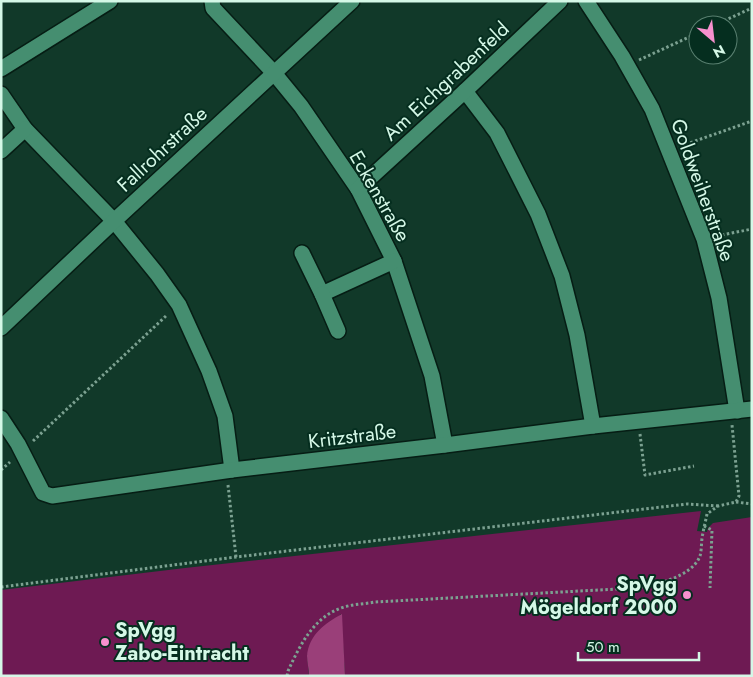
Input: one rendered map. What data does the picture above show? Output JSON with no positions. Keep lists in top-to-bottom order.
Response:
{
  "streets": {
    "street": [
      "Am Eichgrabenfeld",
      "Fallrohrstraße",
      "Goldweiherstraße",
      "Eckenstraße",
      "Kritzstraße"
    ]
  },
  "crossings": [
    ["Am Eichgrabenfeld", "Eckenstraße"],
    ["Fallrohrstraße", "Eckenstraße"],
    ["Goldweiherstraße", "Kritzstraße"],
    ["Eckenstraße", "Kritzstraße"]
  ],
  "places": ["SpVgg Mögeldorf 2000", "SpVgg Zabo-Eintracht"],
  "scale_bar": "50 m",
  "north": "bottom right"
}
